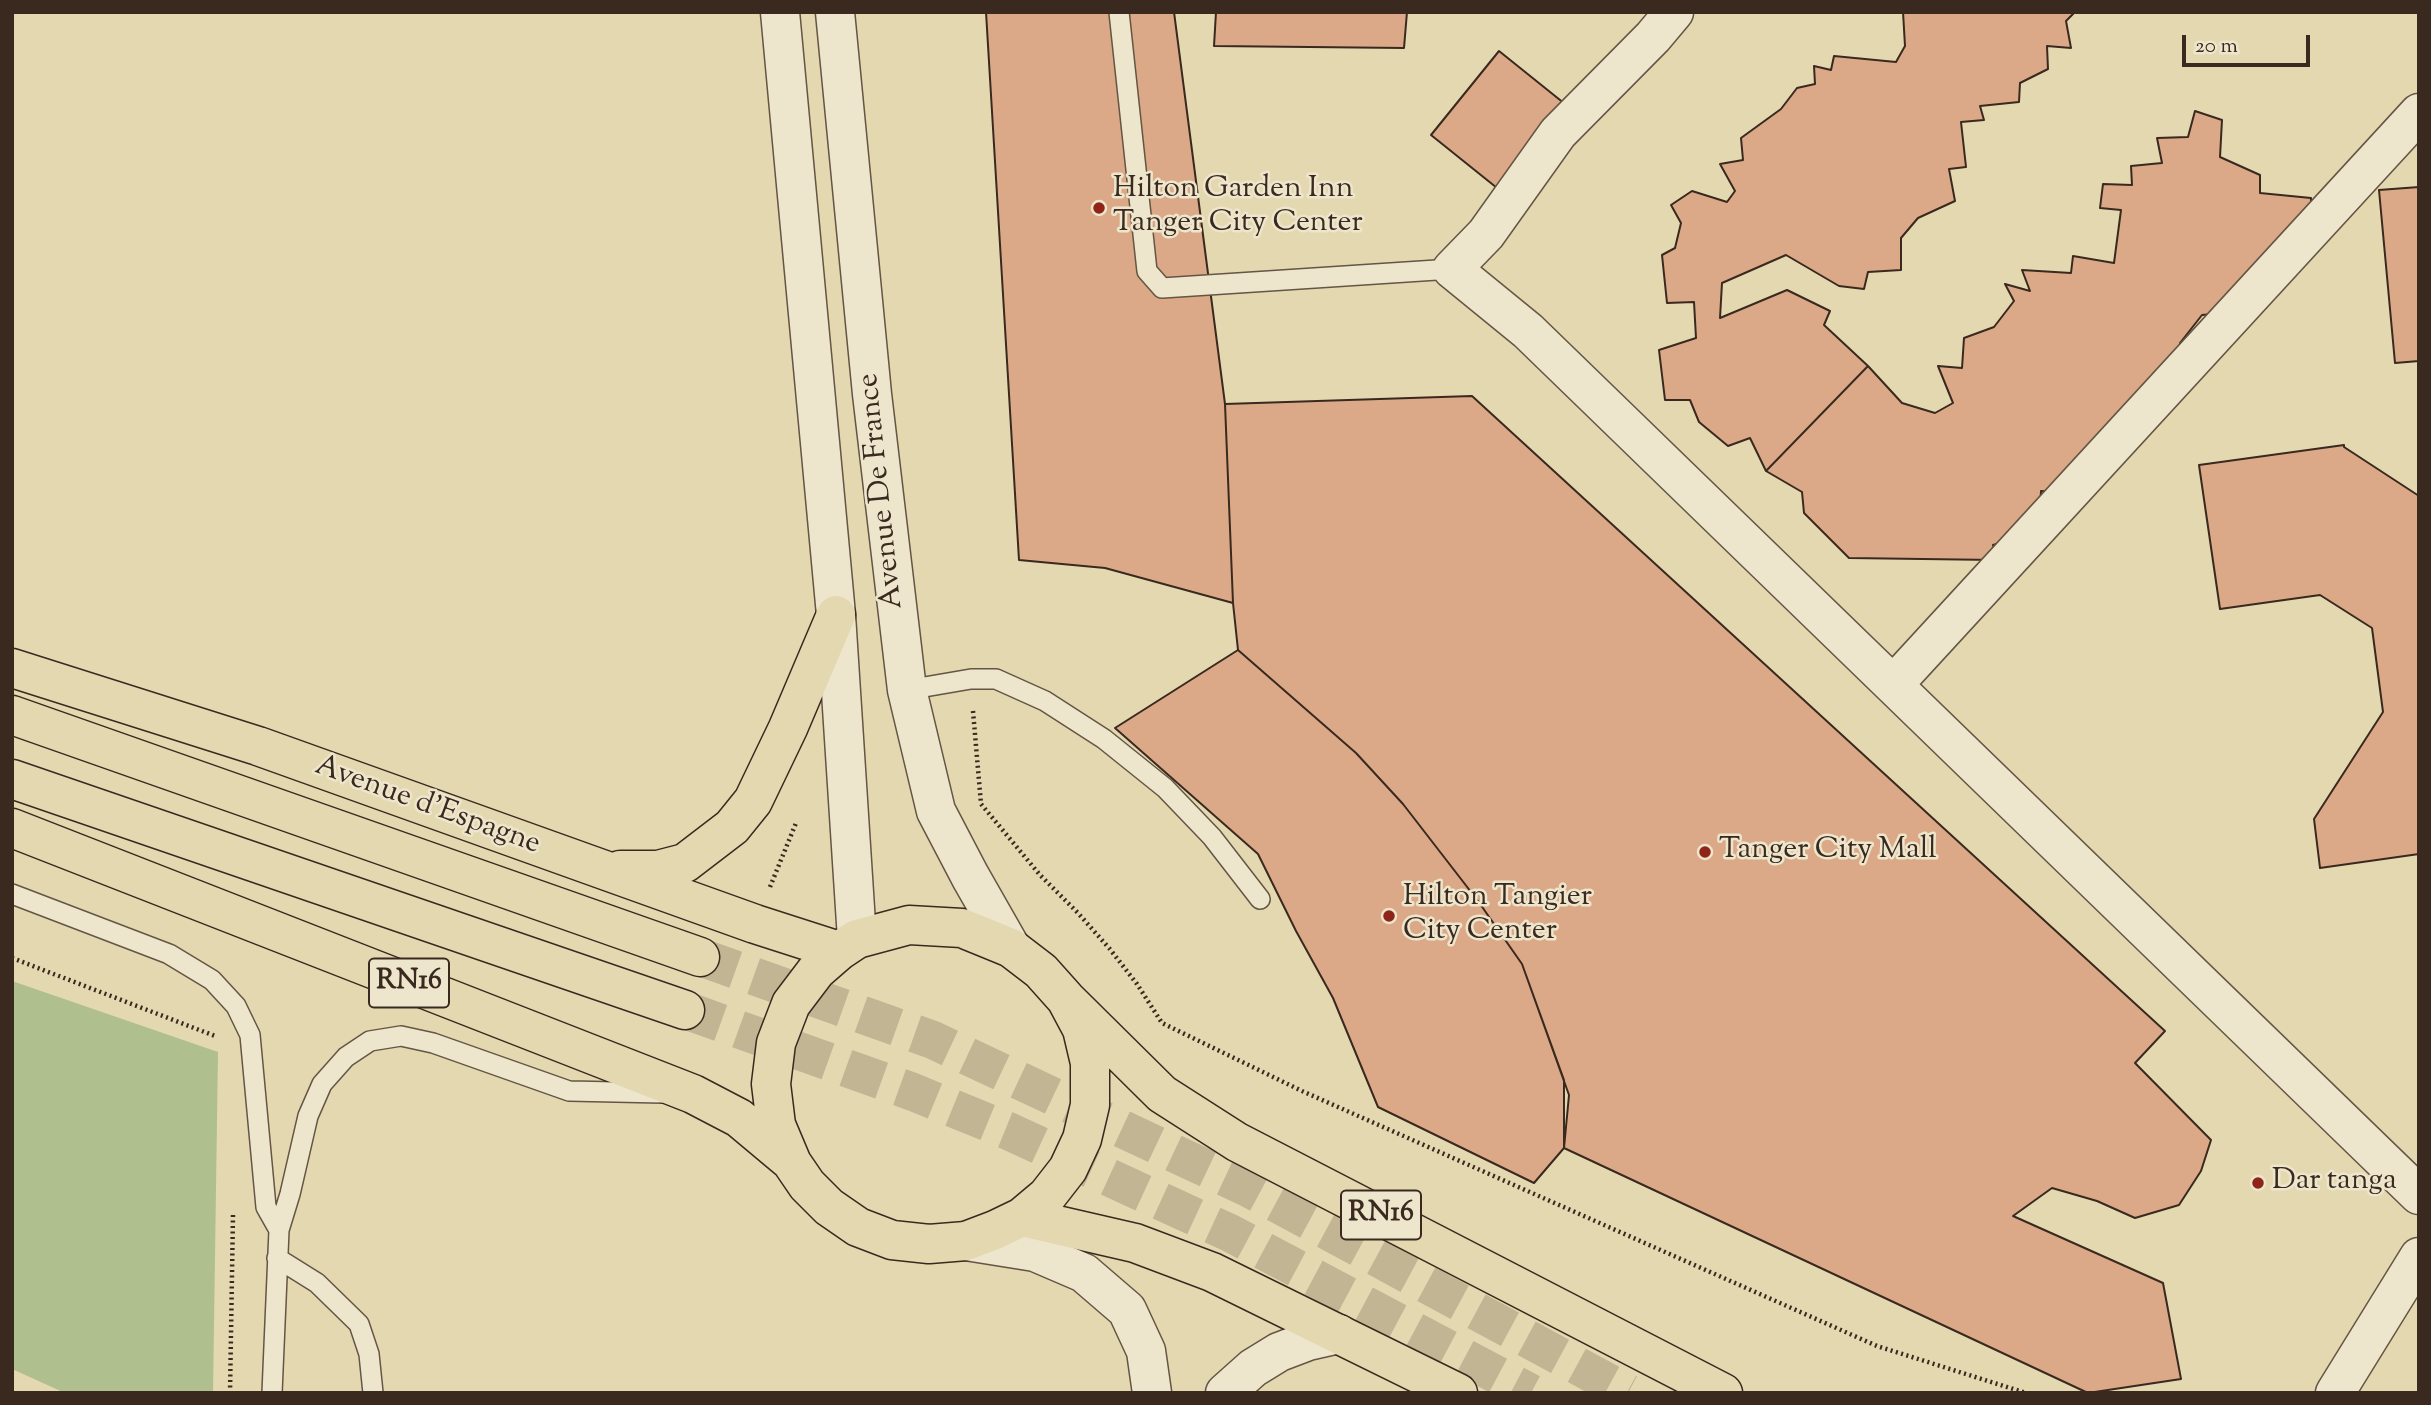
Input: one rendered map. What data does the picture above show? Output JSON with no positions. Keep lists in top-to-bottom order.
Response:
{
  "streets": {
    "main road": ["Avenue d'Espagne", "RN16"],
    "street": ["Avenue De France"]
  },
  "crossings": [
    ["Avenue De France", "Avenue d'Espagne"],
    ["Avenue De France", "RN16"],
    ["Avenue d'Espagne", "RN16"]
  ],
  "places": [
    "Hilton Garden Inn Tanger City Center",
    "Tanger City Mall",
    "Hilton Tangier City Center",
    "Dar tanga"
  ],
  "scale_bar": "20 m"
}
